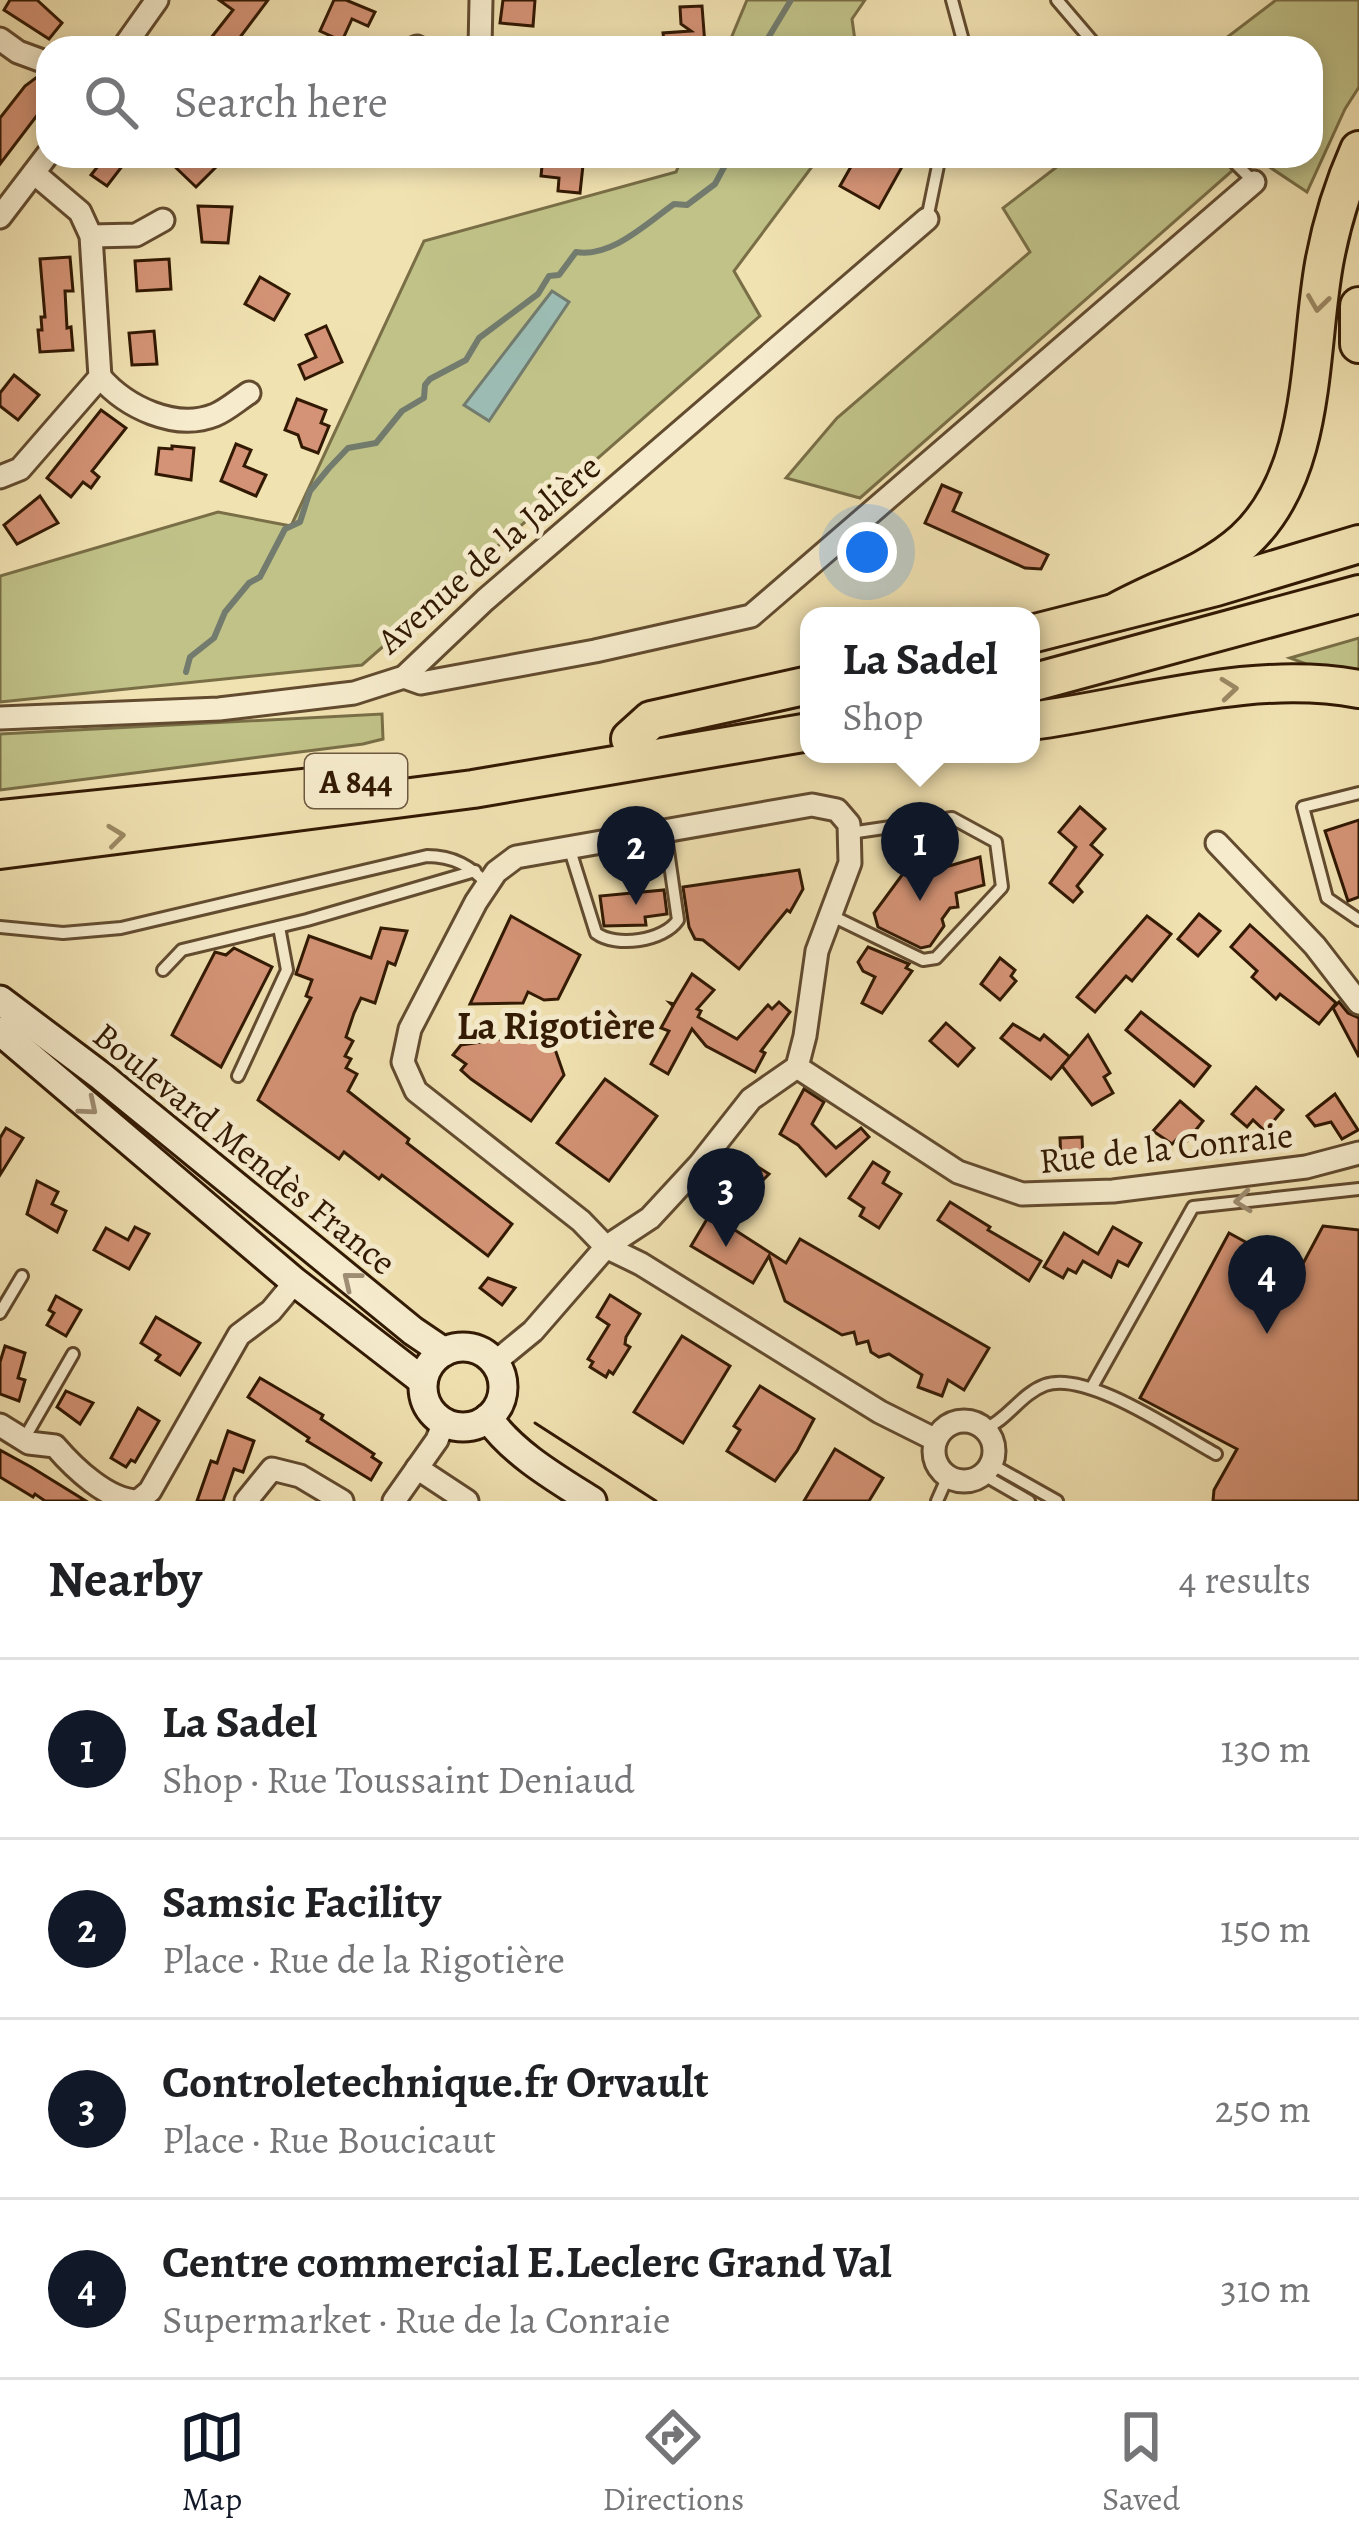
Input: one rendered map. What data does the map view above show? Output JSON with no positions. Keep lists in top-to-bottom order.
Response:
{
  "streets": {
    "highway": ["A 844"],
    "main road": ["Boulevard Mendès France"],
    "street": ["Avenue de la Jalière", "Rue de la Conraie"]
  },
  "districts": ["La Rigotière"],
  "page": {
    "search": "Search here",
    "popup": ["La Sadel", "Shop"],
    "pins": [
      "1",
      "2",
      "3",
      "4"
    ],
    "heading": ["Nearby", "4 results"],
    "list": [
      {
        "mark": "1",
        "name": "La Sadel",
        "note": "Shop · Rue Toussaint Deniaud",
        "value": "130 m"
      },
      {
        "mark": "2",
        "name": "Samsic Facility",
        "note": "Place · Rue de la Rigotière",
        "value": "150 m"
      },
      {
        "mark": "3",
        "name": "Controletechnique.fr Orvault",
        "note": "Place · Rue Boucicaut",
        "value": "250 m"
      },
      {
        "mark": "4",
        "name": "Centre commercial E.Leclerc Grand Val",
        "note": "Supermarket · Rue de la Conraie",
        "value": "310 m"
      }
    ],
    "nav": ["Map", "Directions", "Saved"]
  }
}
